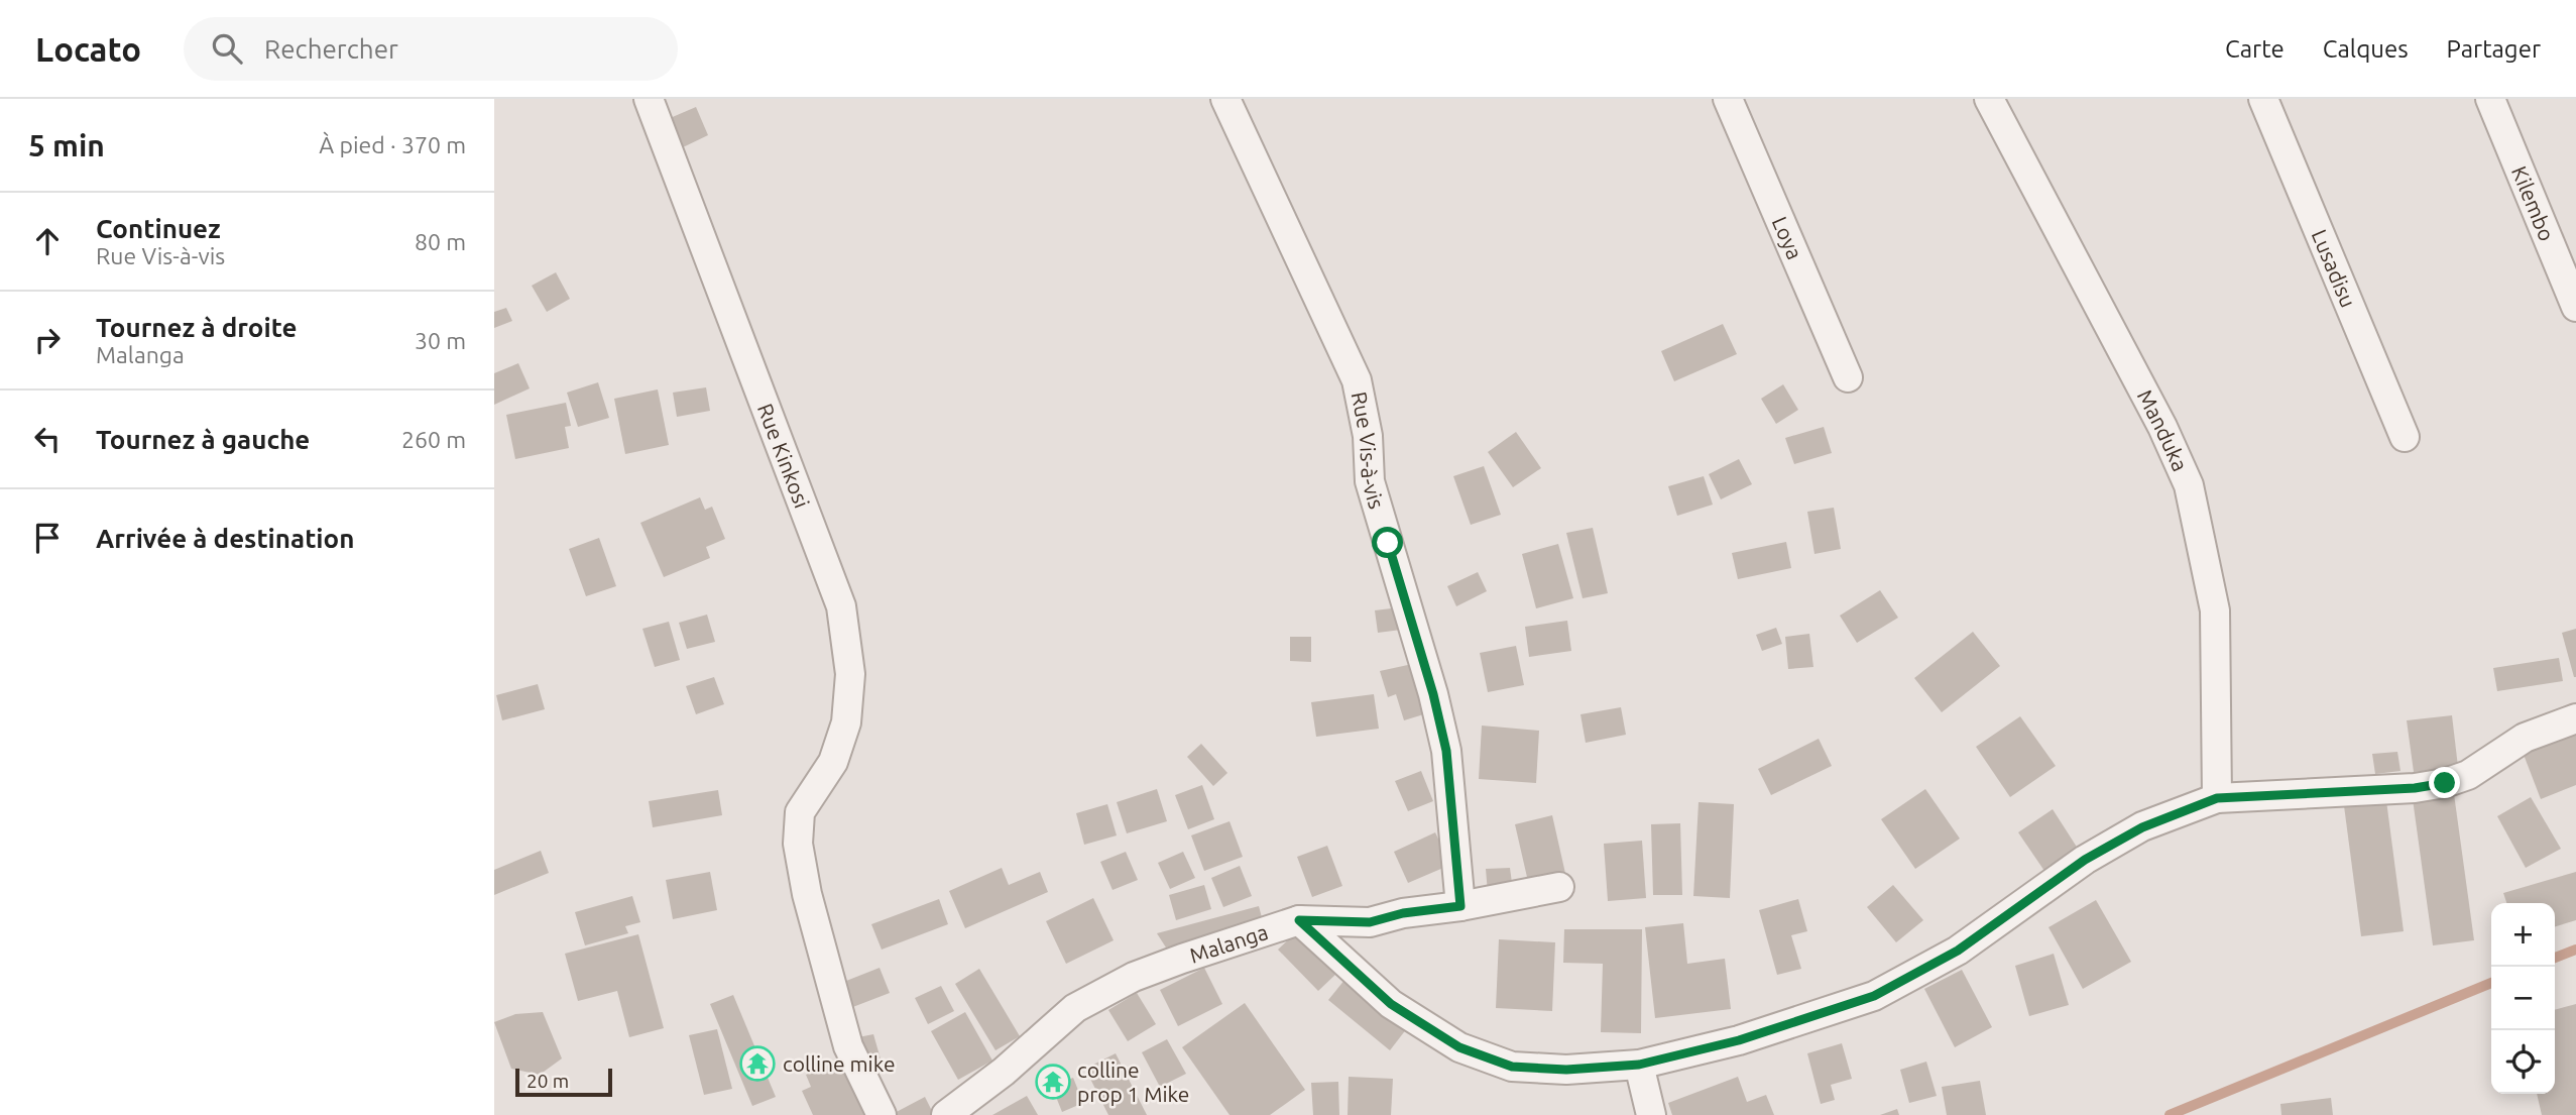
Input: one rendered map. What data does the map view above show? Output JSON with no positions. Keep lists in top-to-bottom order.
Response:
{
  "streets": {
    "street": [
      "Kilembo",
      "Loya",
      "Lusadisu",
      "Manduka",
      "Rue Vis-à-vis",
      "Rue Kinkosi",
      "Malanga"
    ]
  },
  "crossings": [
    ["Rue Vis-à-vis", "Malanga"]
  ],
  "places": {
    "temple": ["colline mike", "colline prop 1 Mike"]
  },
  "scale_bar": "20 m",
  "page": {
    "header": "Locato",
    "search": "Rechercher",
    "nav": ["Carte", "Calques", "Partager"],
    "heading": ["5 min", "À pied · 370 m"],
    "list": [
      ["Continuez", "Rue Vis-à-vis", "80 m"],
      ["Tournez à droite", "Malanga", "30 m"],
      ["Tournez à gauche", "260 m"],
      "Arrivée à destination"
    ],
    "map_buttons": ["+", "−"],
    "scale": "20 m"
  }
}
